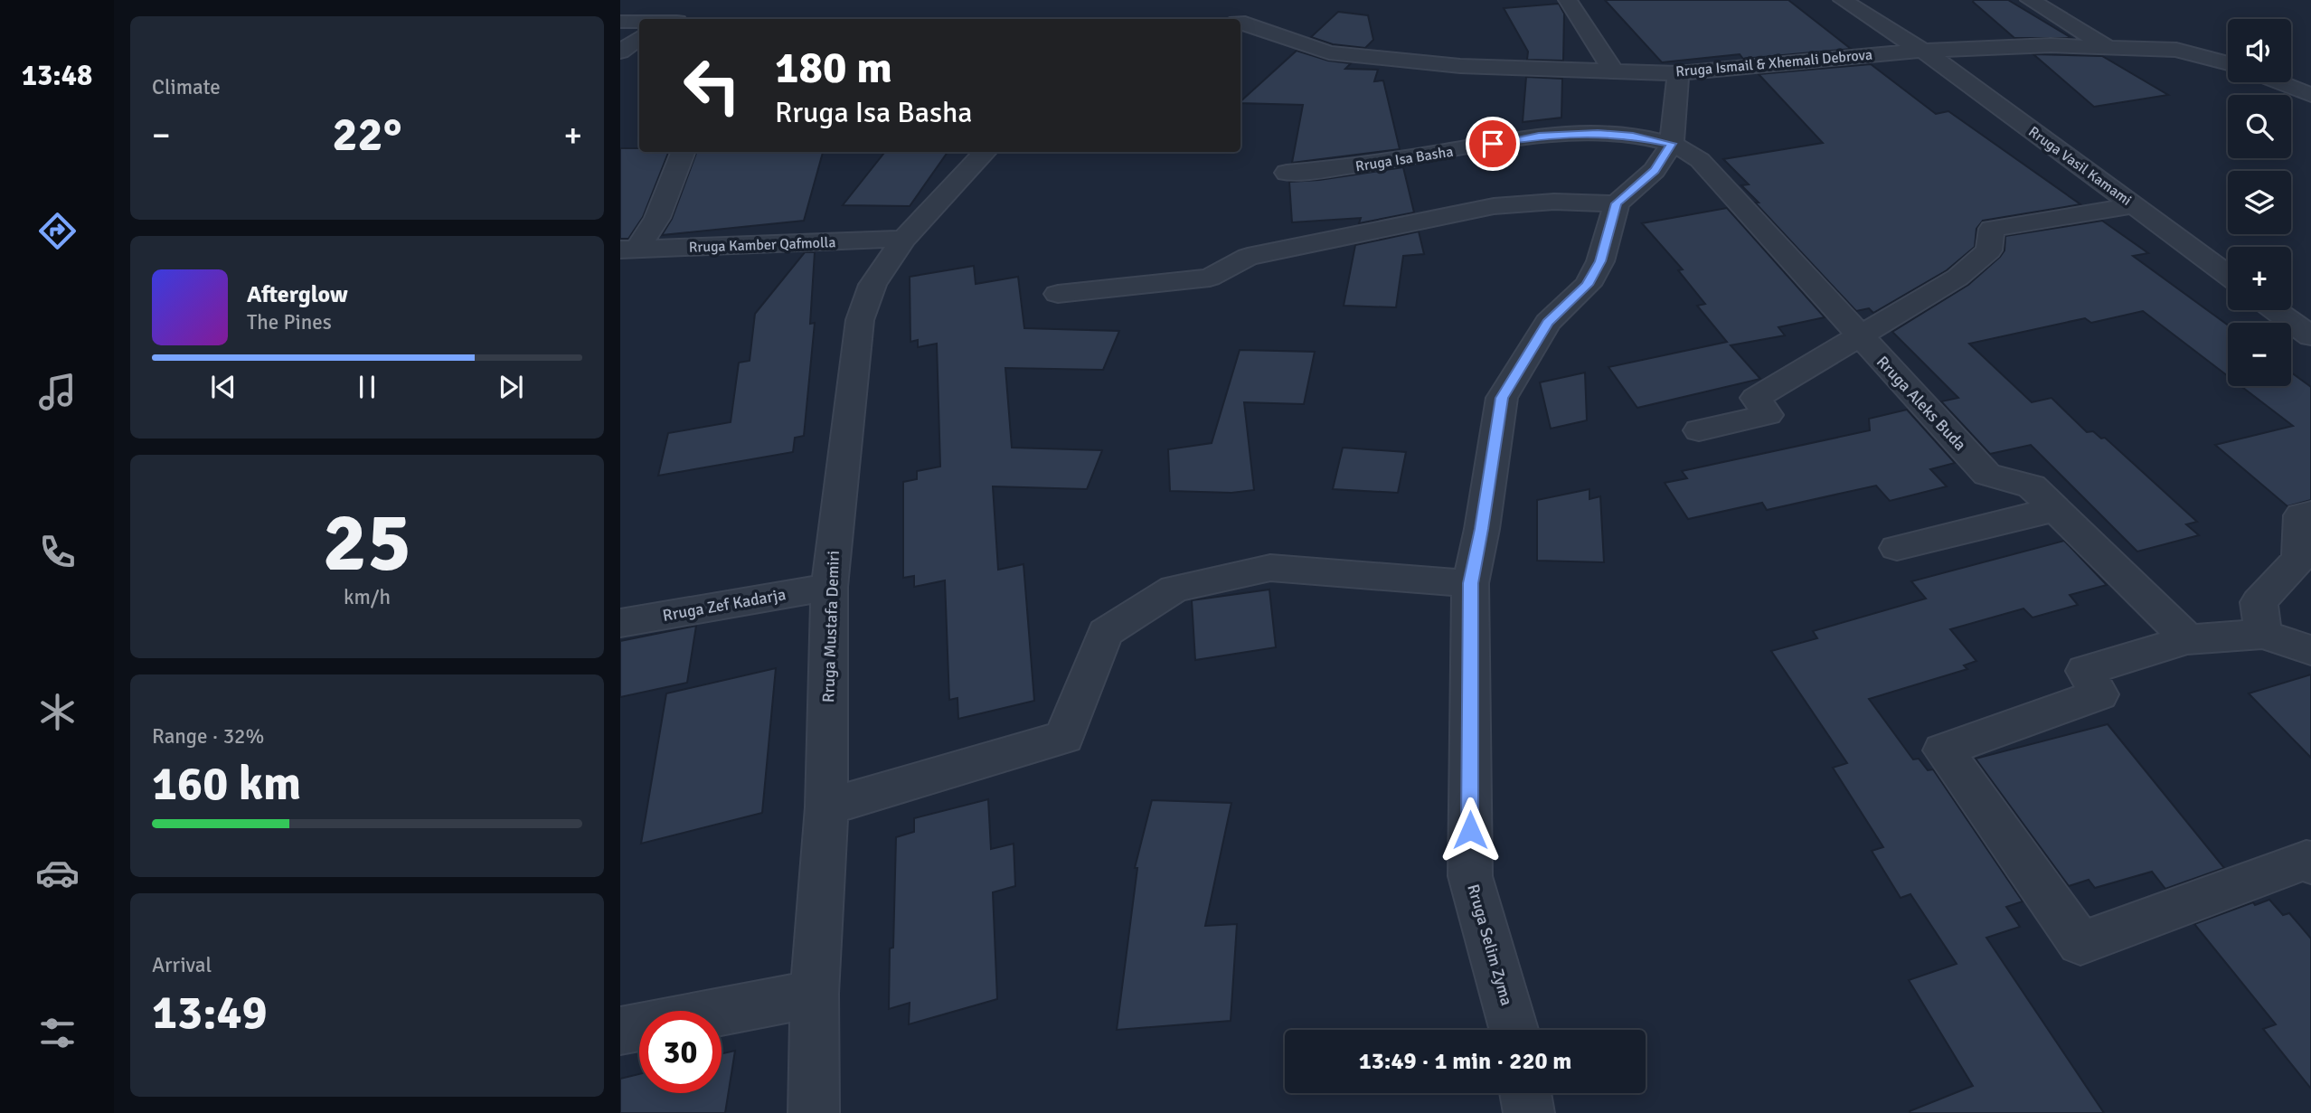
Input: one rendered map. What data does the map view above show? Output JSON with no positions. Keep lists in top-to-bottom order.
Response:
{
  "streets": {
    "street": [
      "Rruga Ismail & Xhemali Debrova",
      "Rruga Isa Basha",
      "Rruga Vasil Kamami",
      "Rruga Kamber Qafmolla",
      "Rruga Aleks Buda",
      "Rruga Zef Kadarja",
      "Rruga Mustafa Demiri",
      "Rruga Selim Zyma"
    ]
  },
  "crossings": [
    ["Rruga Ismail & Xhemali Debrova", "Rruga Vasil Kamami"],
    ["Rruga Isa Basha", "Rruga Aleks Buda"],
    ["Rruga Kamber Qafmolla", "Rruga Mustafa Demiri"],
    ["Rruga Zef Kadarja", "Rruga Mustafa Demiri"]
  ],
  "page": {
    "tabs": "13:48",
    "tile": [
      "Climate",
      ["25", "km/h"],
      ["Range · 32%", "160 km"],
      ["Arrival", "13:49"]
    ],
    "map_buttons": ["+", "−"],
    "turn": ["180 m", "Rruga Isa Basha"],
    "heat": ["−", "22°", "+"],
    "song": ["Afterglow", "The Pines"],
    "limit": "30",
    "trip": "13:49 · 1 min · 220 m"
  }
}
